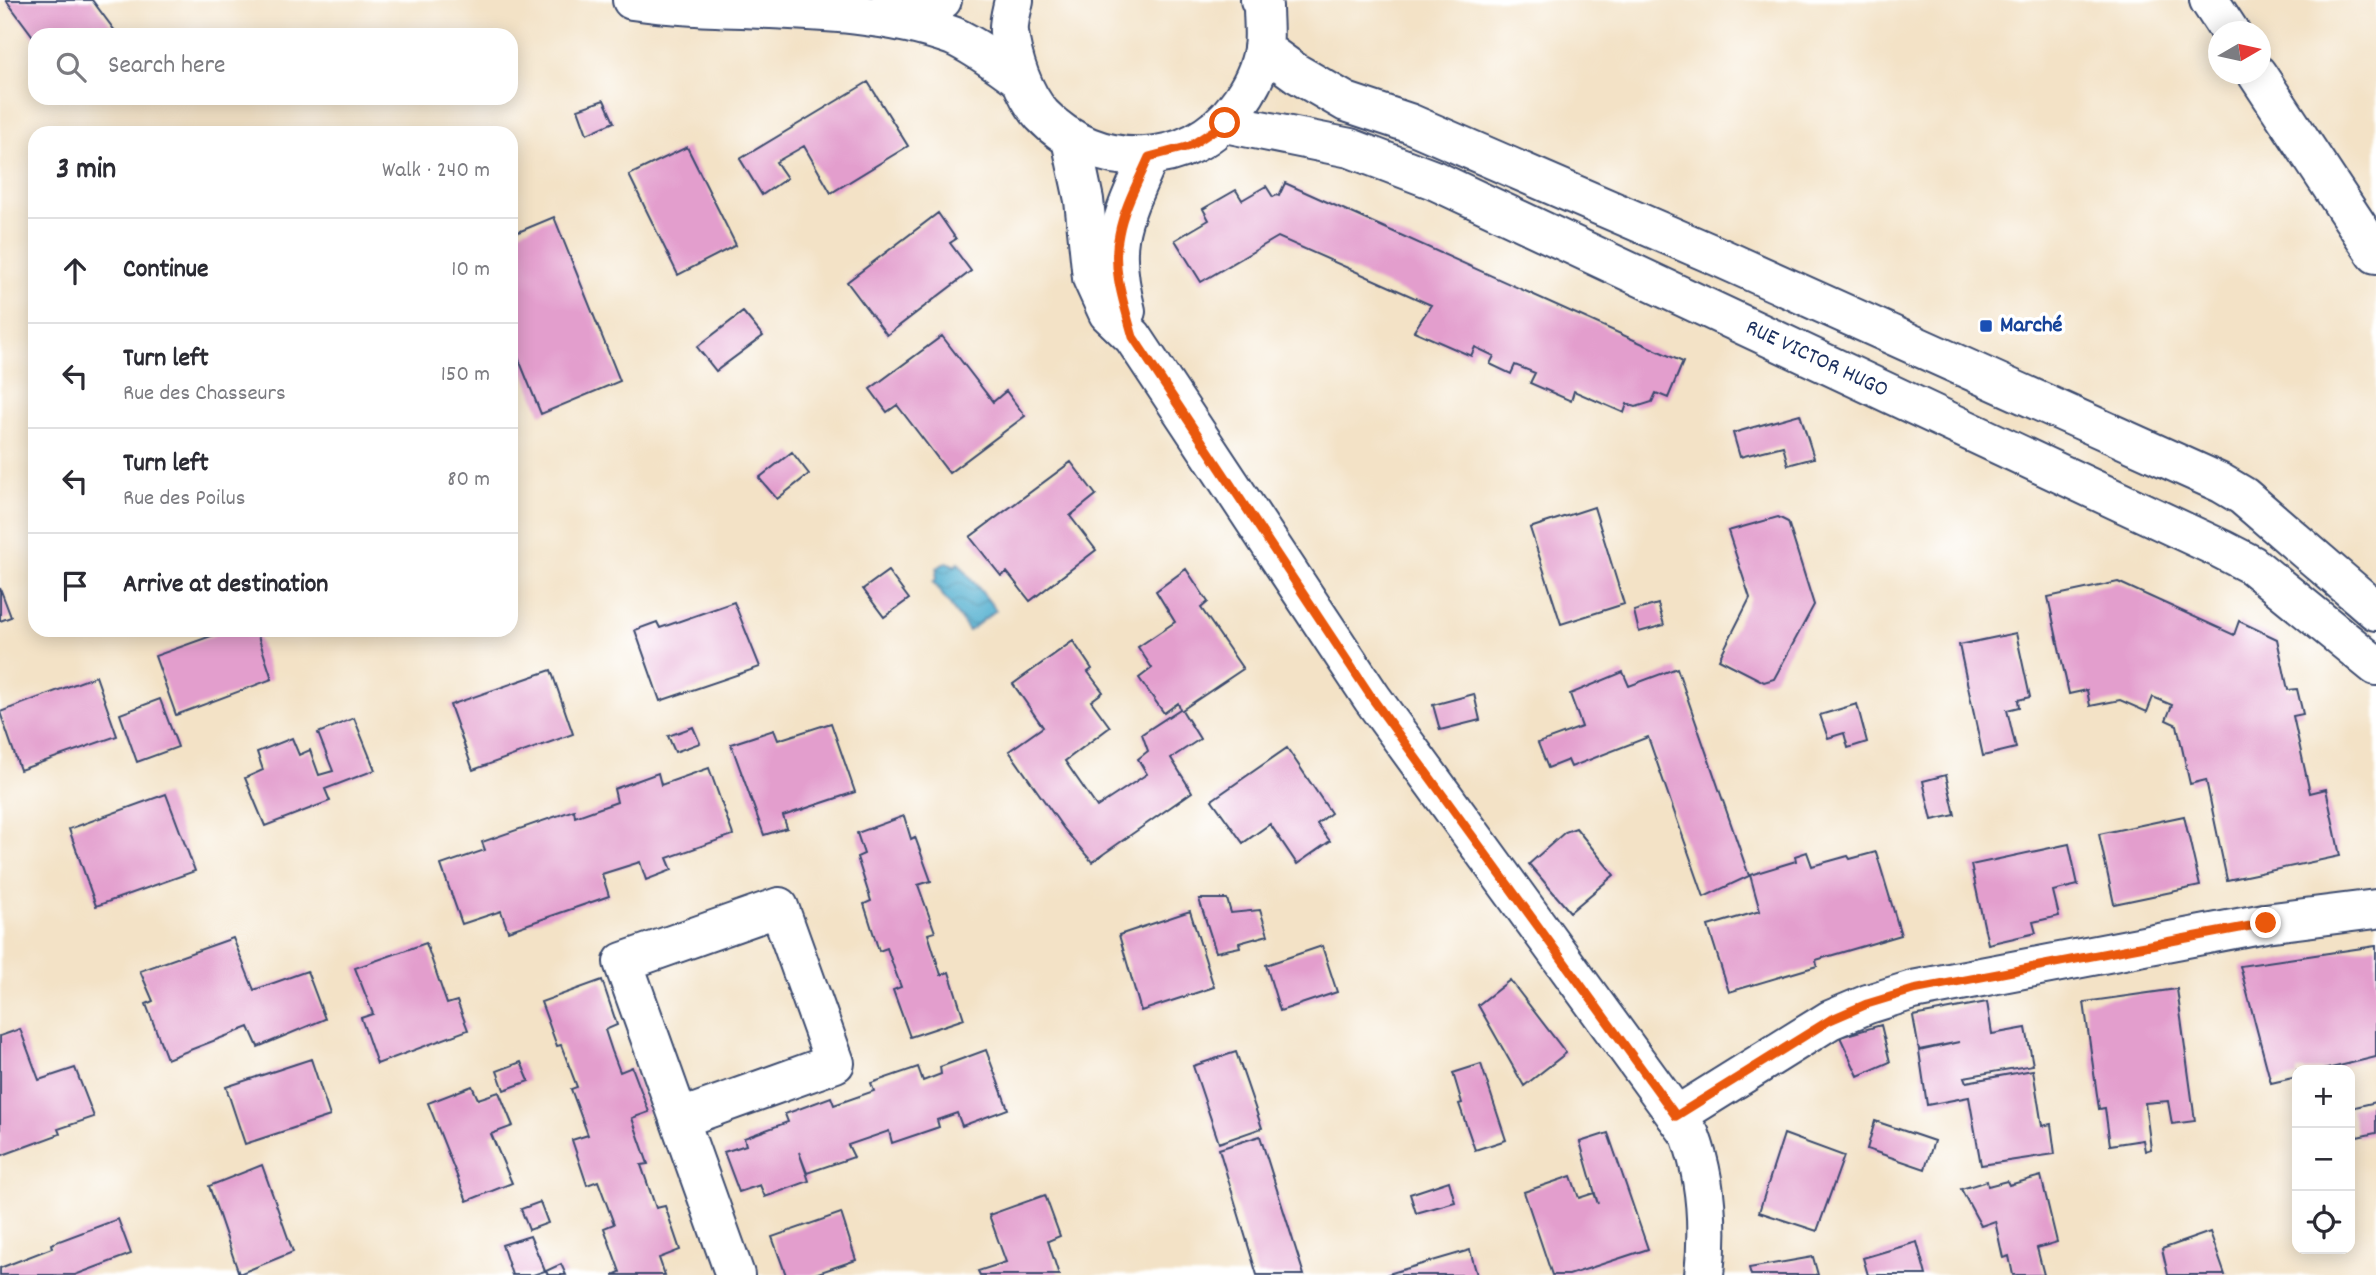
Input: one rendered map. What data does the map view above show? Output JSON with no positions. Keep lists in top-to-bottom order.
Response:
{
  "streets": {
    "street": ["RUE VICTOR HUGO"]
  },
  "places": {
    "transit": ["Marché"]
  },
  "north": "right",
  "page": {
    "search": "Search here",
    "heading": ["3 min", "Walk · 240 m"],
    "list": [
      ["Continue", "10 m"],
      ["Turn left", "Rue des Chasseurs", "150 m"],
      ["Turn left", "Rue des Poilus", "80 m"],
      "Arrive at destination"
    ],
    "map_buttons": ["+", "−"]
  }
}
